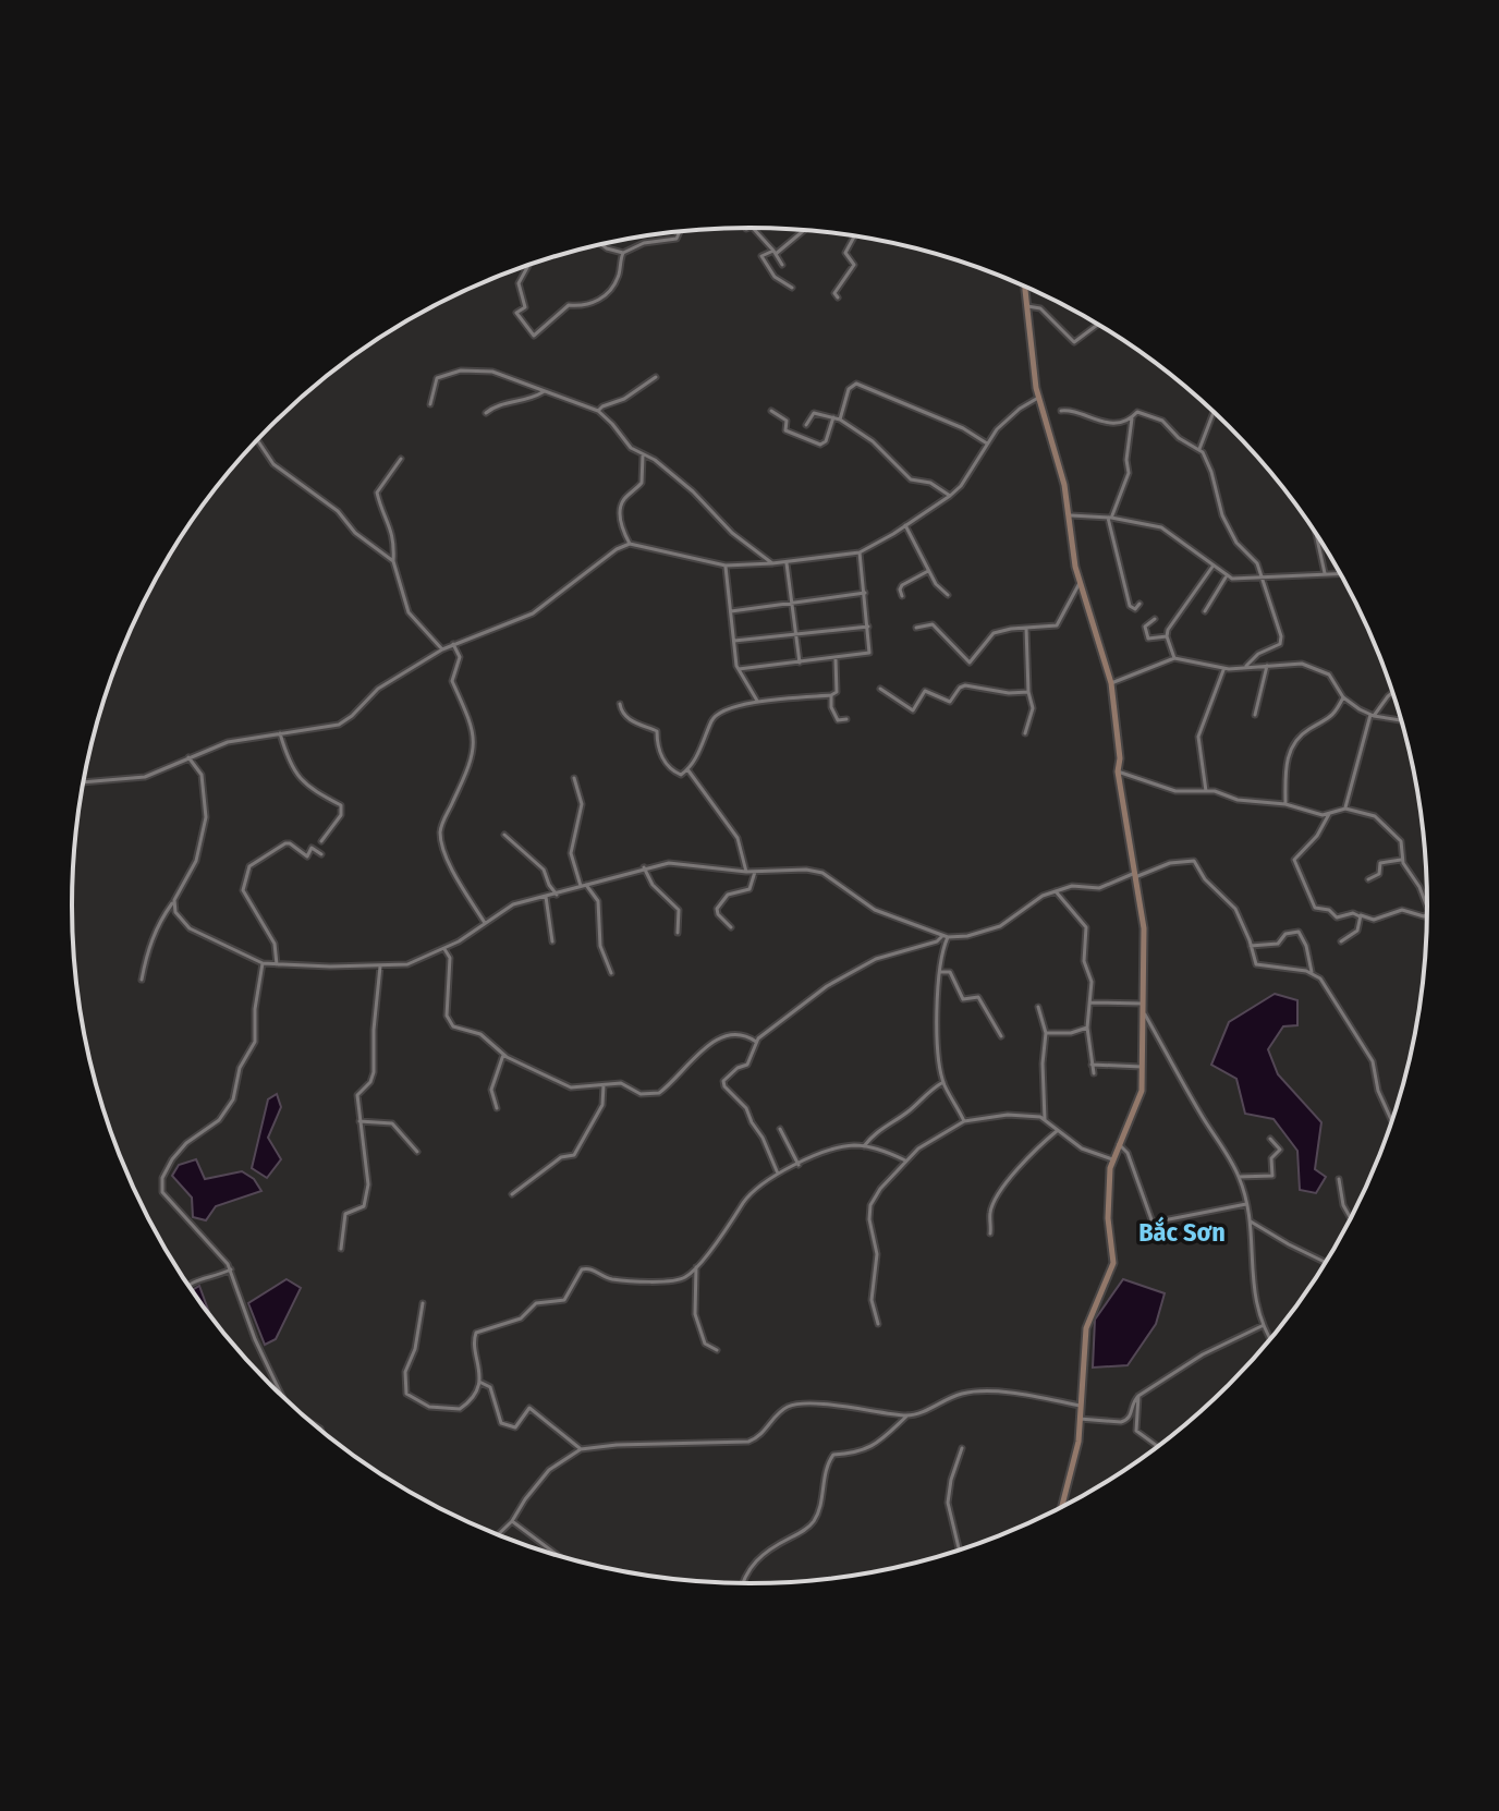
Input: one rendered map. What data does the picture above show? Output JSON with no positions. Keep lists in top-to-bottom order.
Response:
{
  "districts": ["Bắc Sơn"]
}
